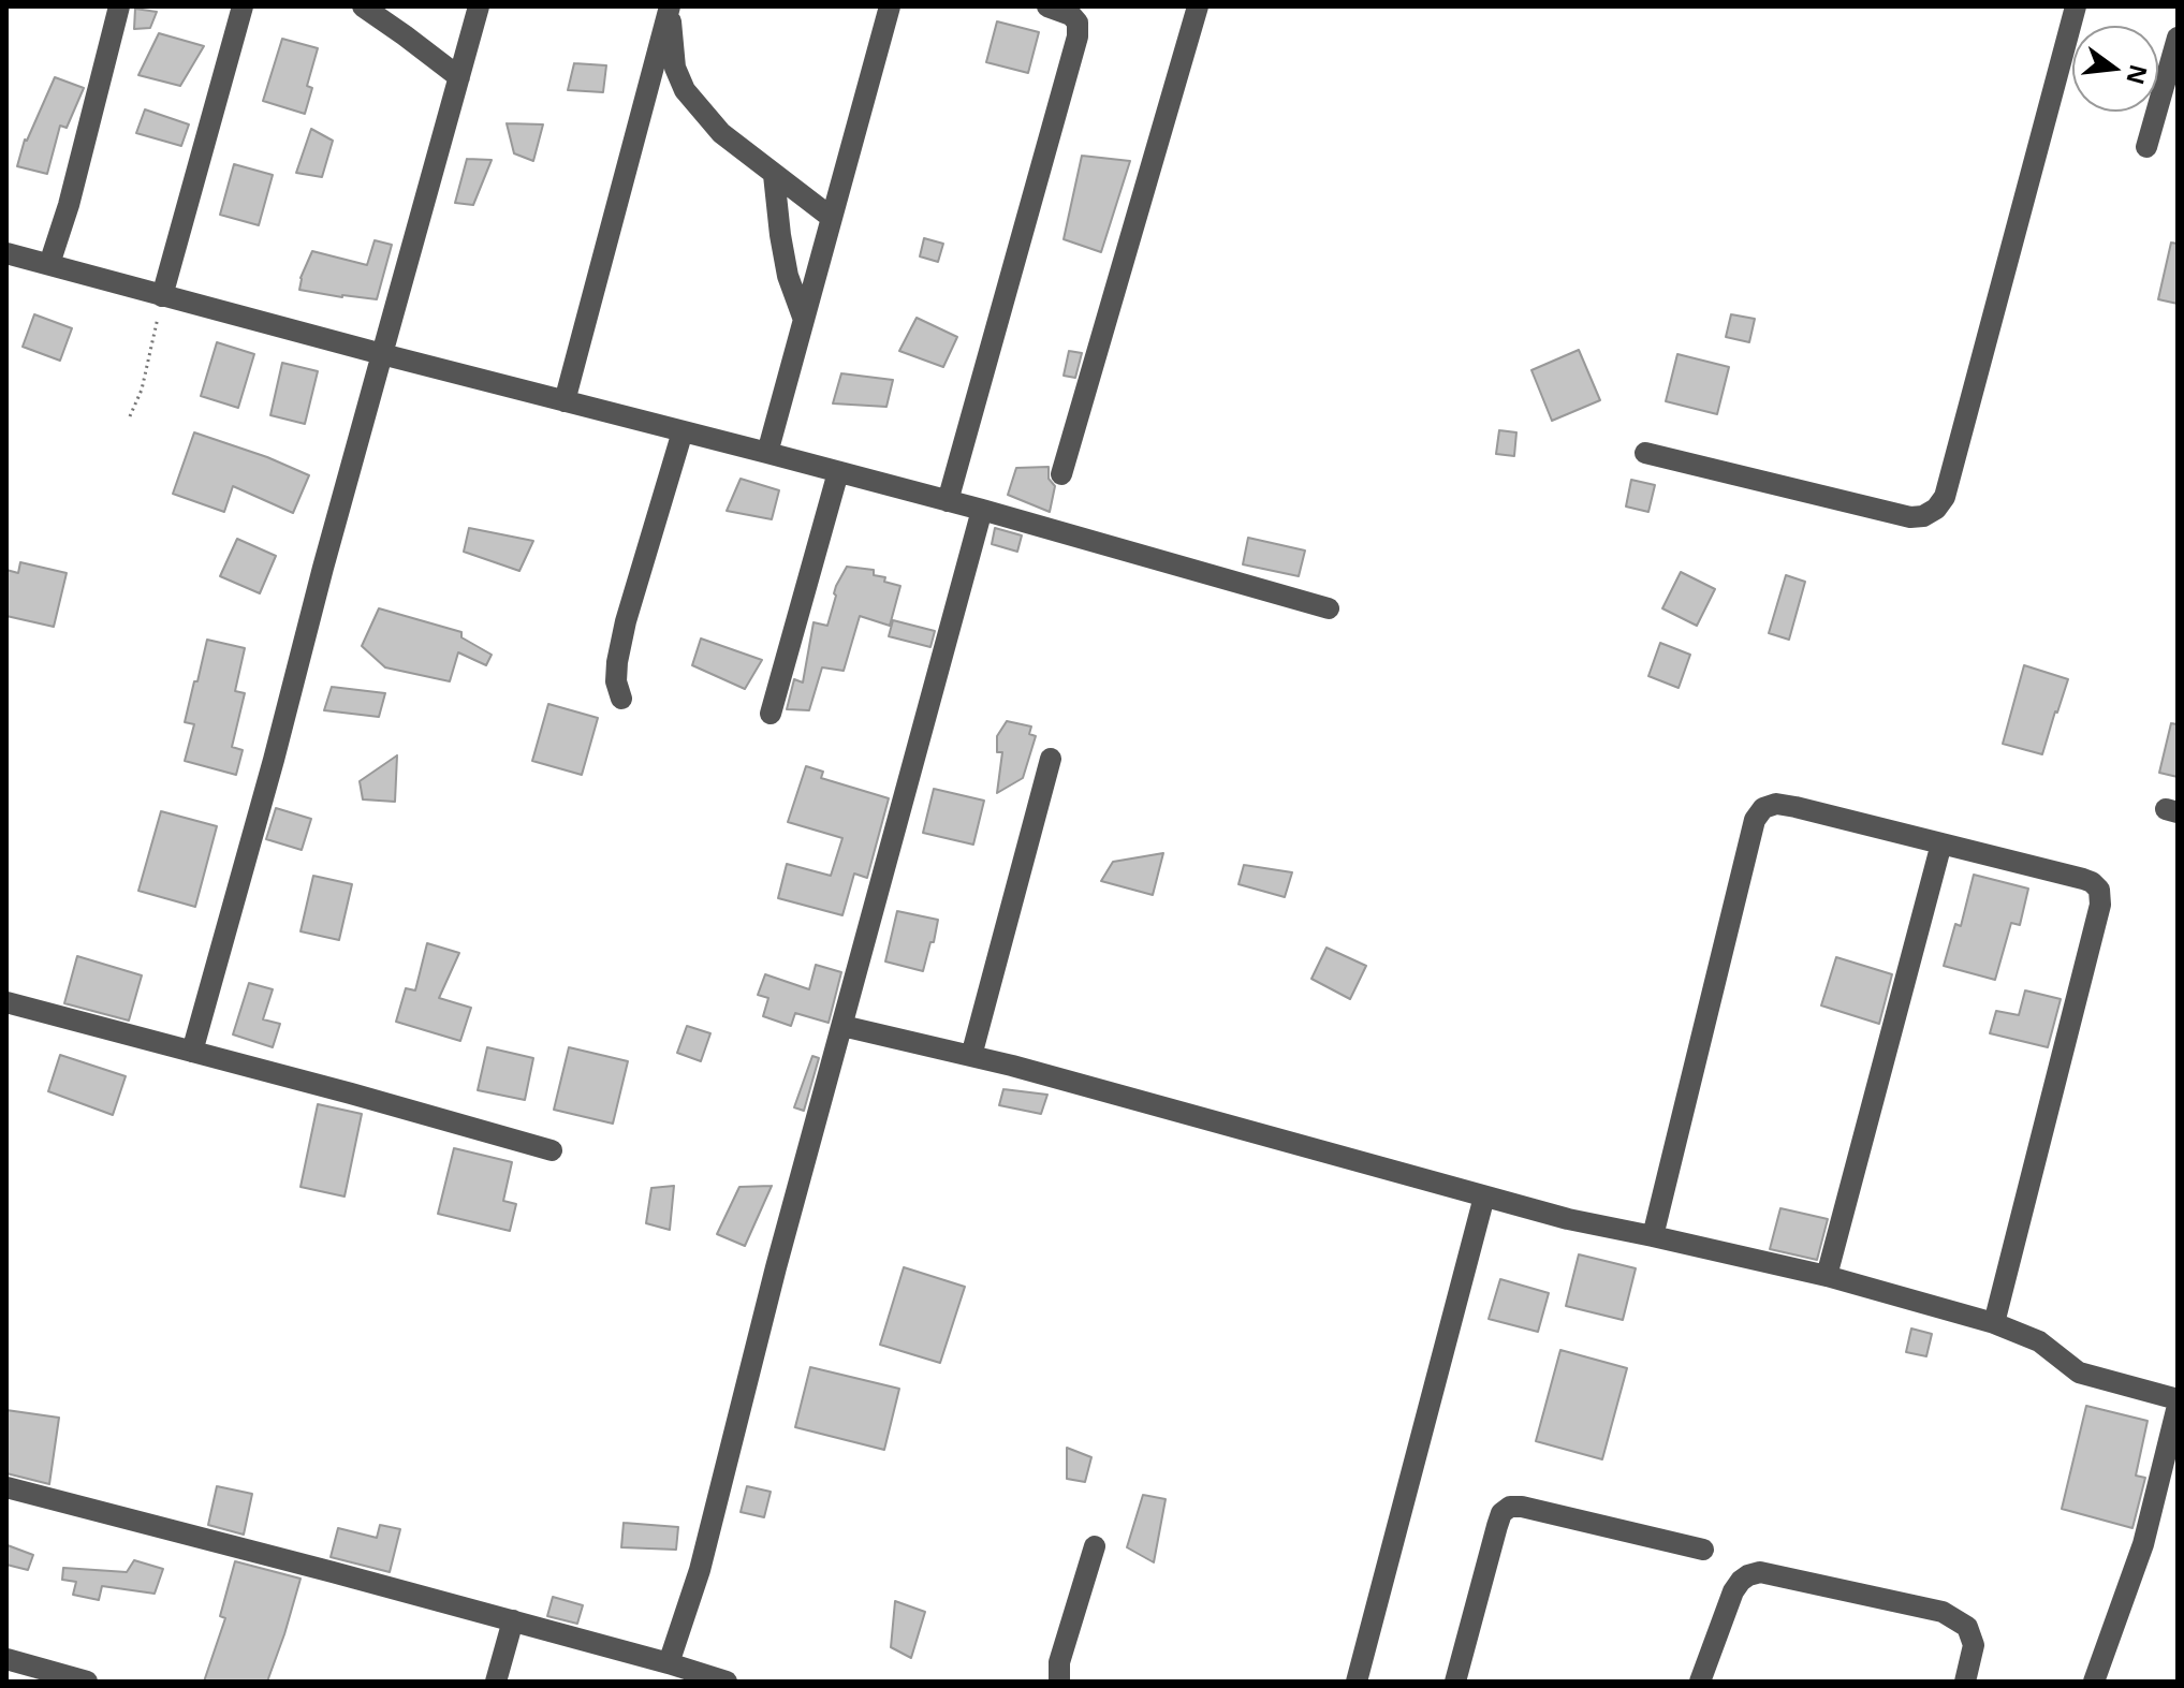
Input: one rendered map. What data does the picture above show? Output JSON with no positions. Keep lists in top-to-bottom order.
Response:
{
  "north": "right"
}
